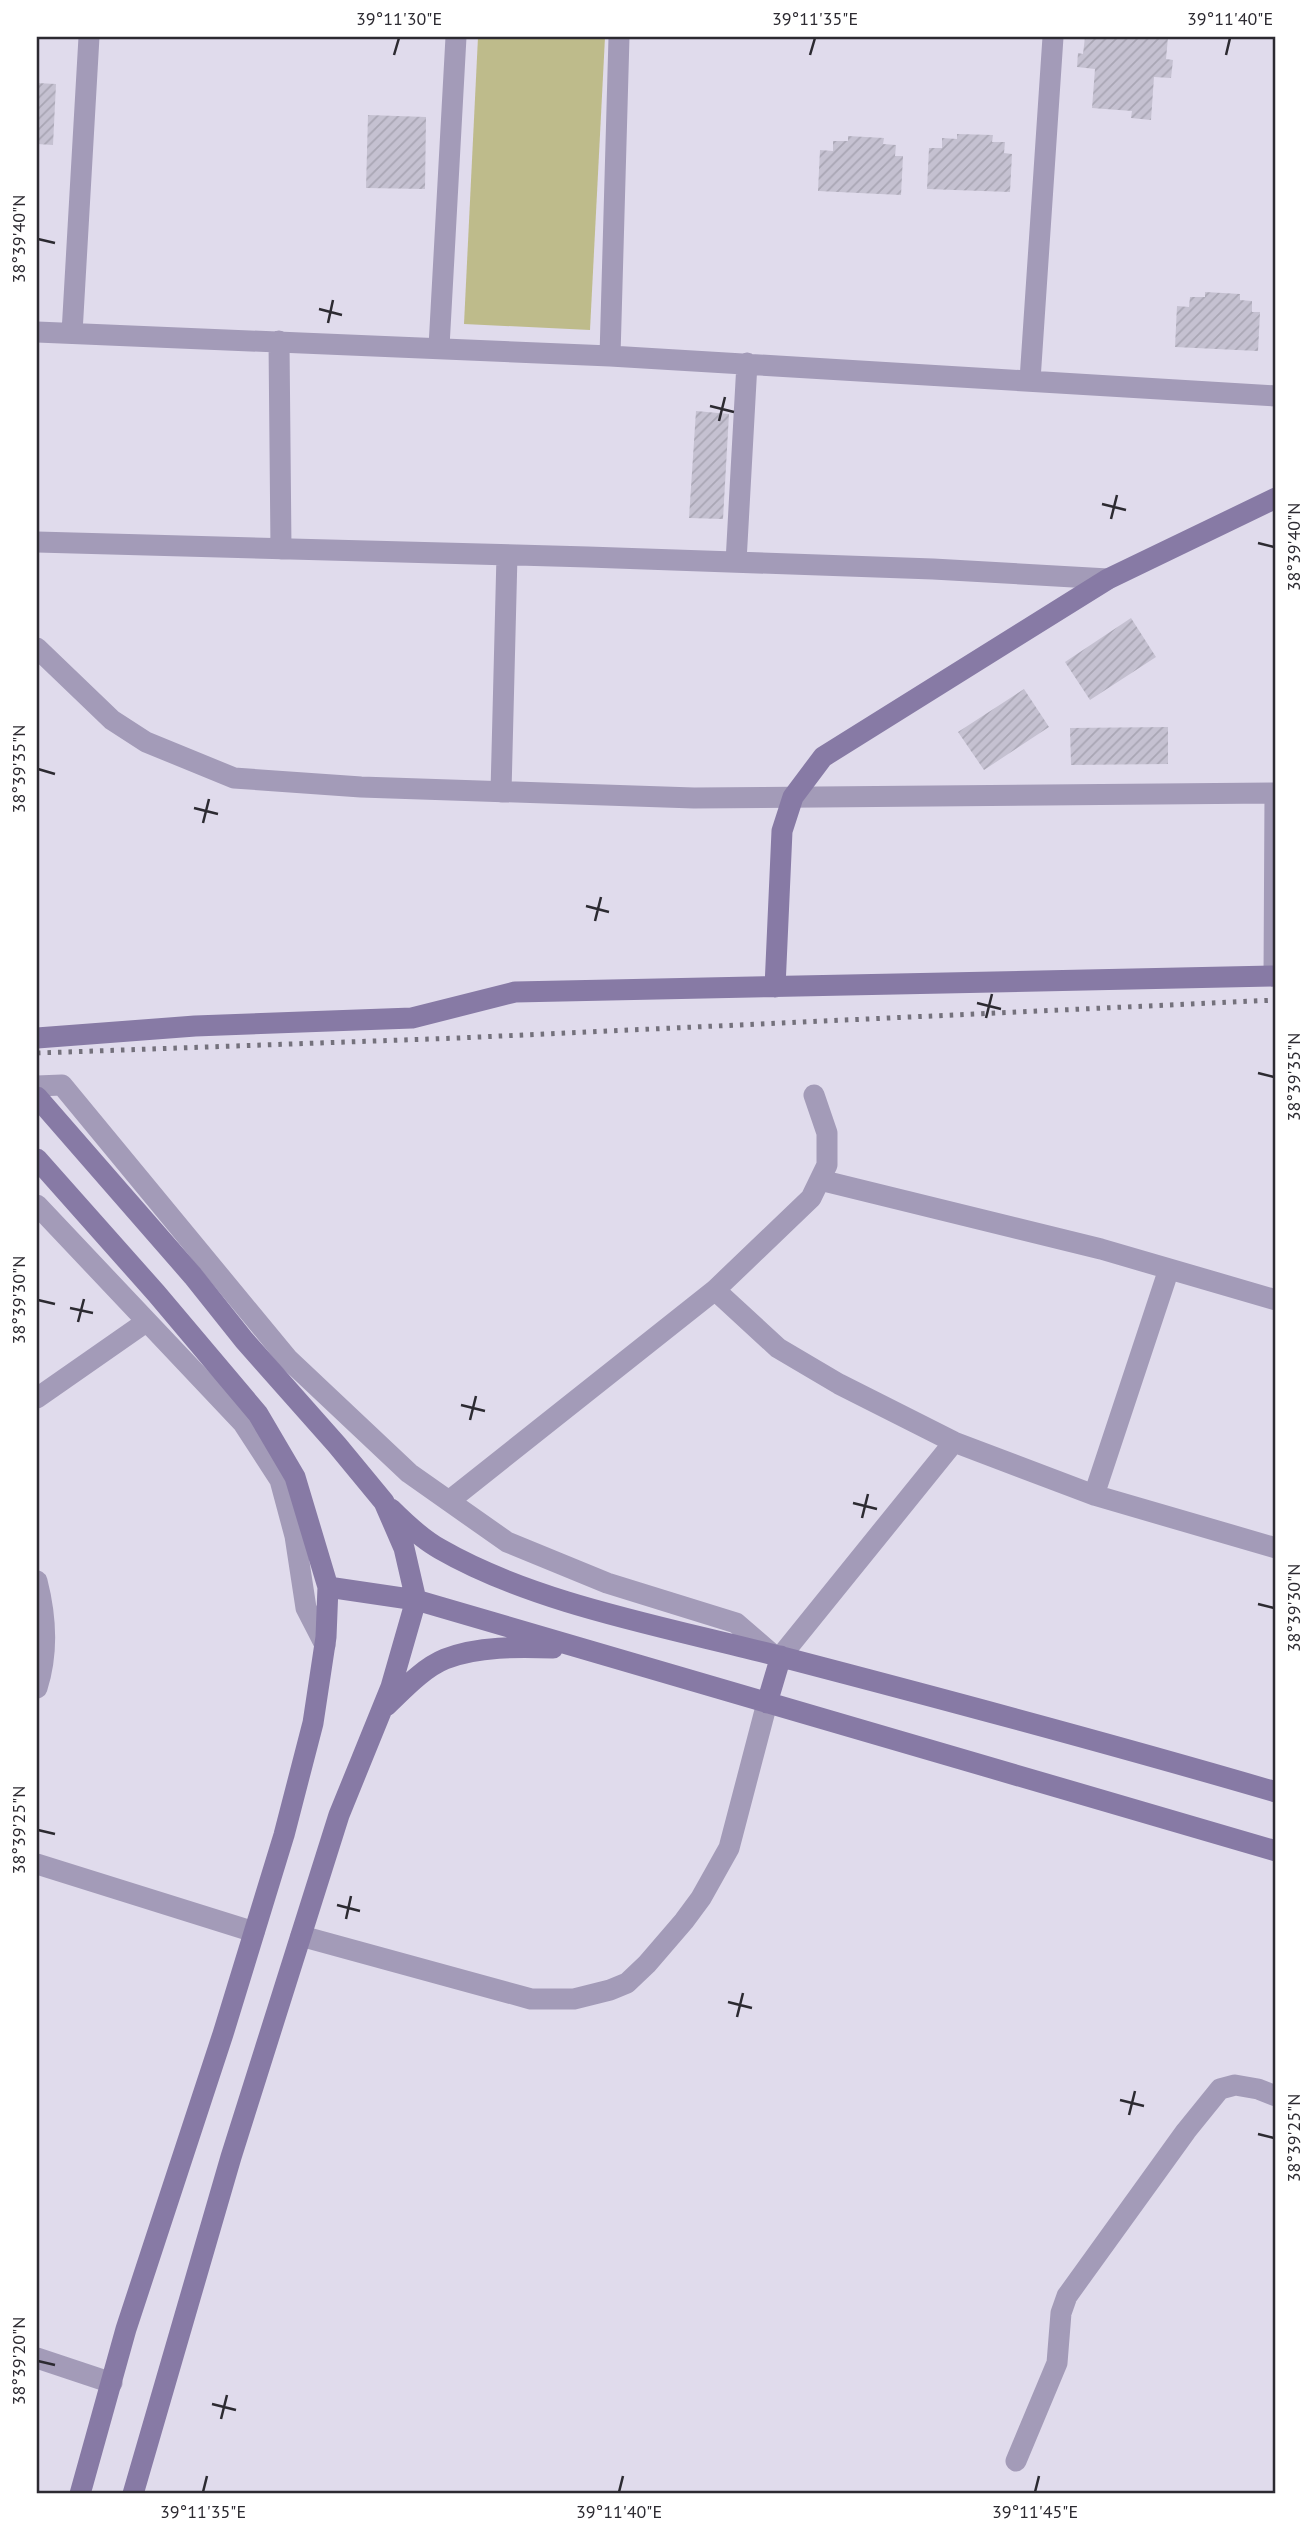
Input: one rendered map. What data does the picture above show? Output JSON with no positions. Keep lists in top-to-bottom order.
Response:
{
  "coordinates": [
    "39°11'30\"E",
    "39°11'35\"E",
    "39°11'40\"E",
    "38°39'40\"N",
    "38°39'35\"N",
    "38°39'30\"N",
    "38°39'25\"N",
    "38°39'20\"N",
    "39°11'45\"E"
  ]
}
